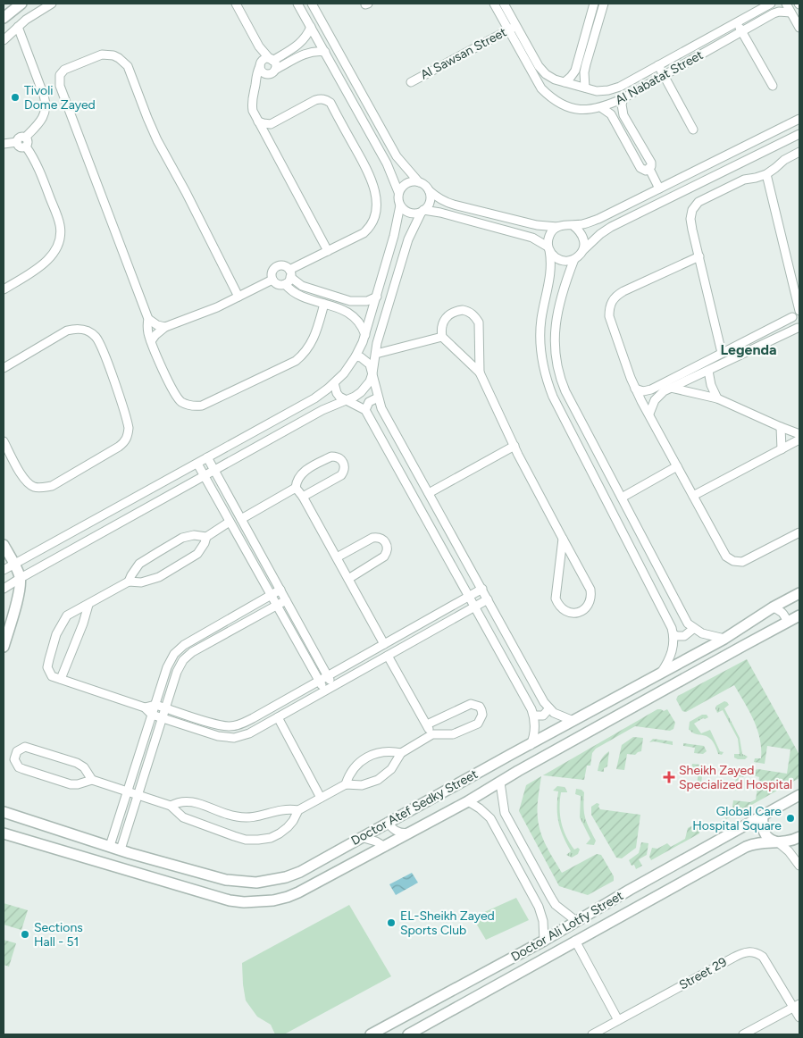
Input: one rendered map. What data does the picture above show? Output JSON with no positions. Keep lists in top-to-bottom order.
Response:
{
  "streets": {
    "street": [
      "Al Sawsan Street",
      "Al Nabatat Street",
      "Doctor Atef Sedky Street",
      "Doctor Ali Lotfy Street",
      "Street 29"
    ]
  },
  "crossings": [
    ["Al Sawsan Street", "Al Nabatat Street"]
  ],
  "districts": ["Legenda"],
  "places": {
    "other": [
      "Tivoli Dome Zayed",
      "Global Care Hospital Square",
      "EL-Sheikh Zayed Sports Club",
      "Sections Hall - 51"
    ],
    "health": ["Sheikh Zayed Specialized Hospital"]
  }
}
